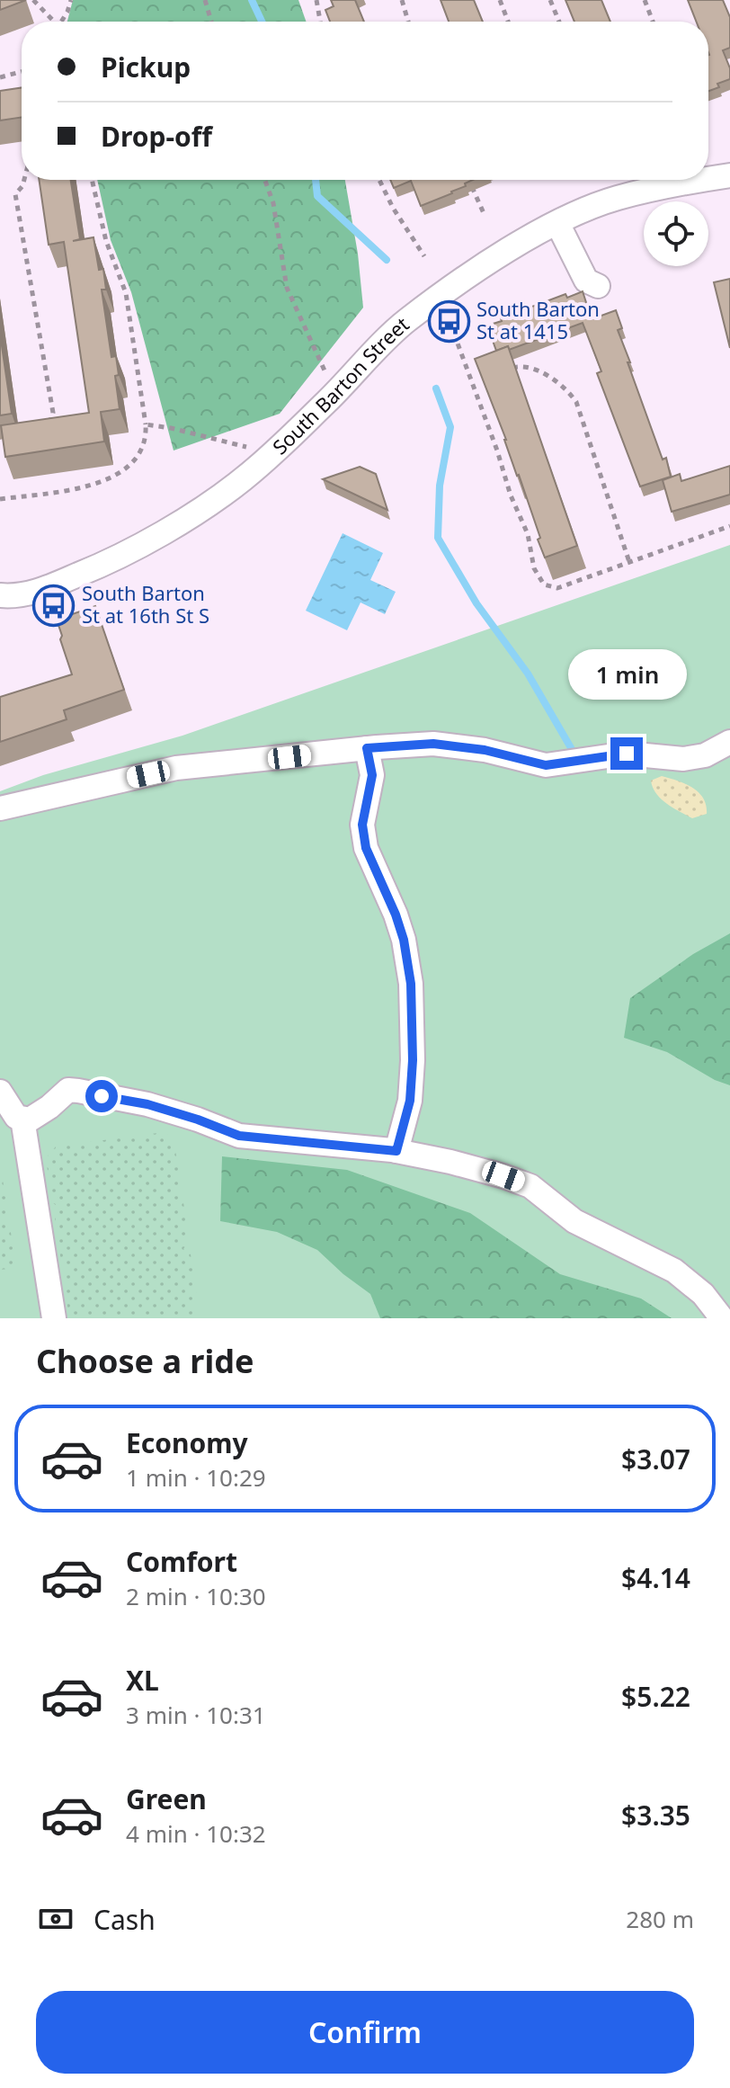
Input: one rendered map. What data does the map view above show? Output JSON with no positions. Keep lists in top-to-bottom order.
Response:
{
  "streets": {
    "street": ["South Barton Street"]
  },
  "places": {
    "bus stop": ["South Barton St at 1415", "South Barton St at 16th St S"]
  },
  "page": {
    "banner": ["Pickup", "Drop-off"],
    "bubble": "1 min",
    "heading": "Choose a ride",
    "list": [
      {
        "name": "Economy",
        "note": "1 min · 10:29",
        "value": "$3.07"
      },
      {
        "name": "Comfort",
        "note": "2 min · 10:30",
        "value": "$4.14"
      },
      {
        "name": "XL",
        "note": "3 min · 10:31",
        "value": "$5.22"
      },
      {
        "name": "Green",
        "note": "4 min · 10:32",
        "value": "$3.35"
      }
    ],
    "pay": ["Cash", "280 m"],
    "buttons": "Confirm"
  }
}
